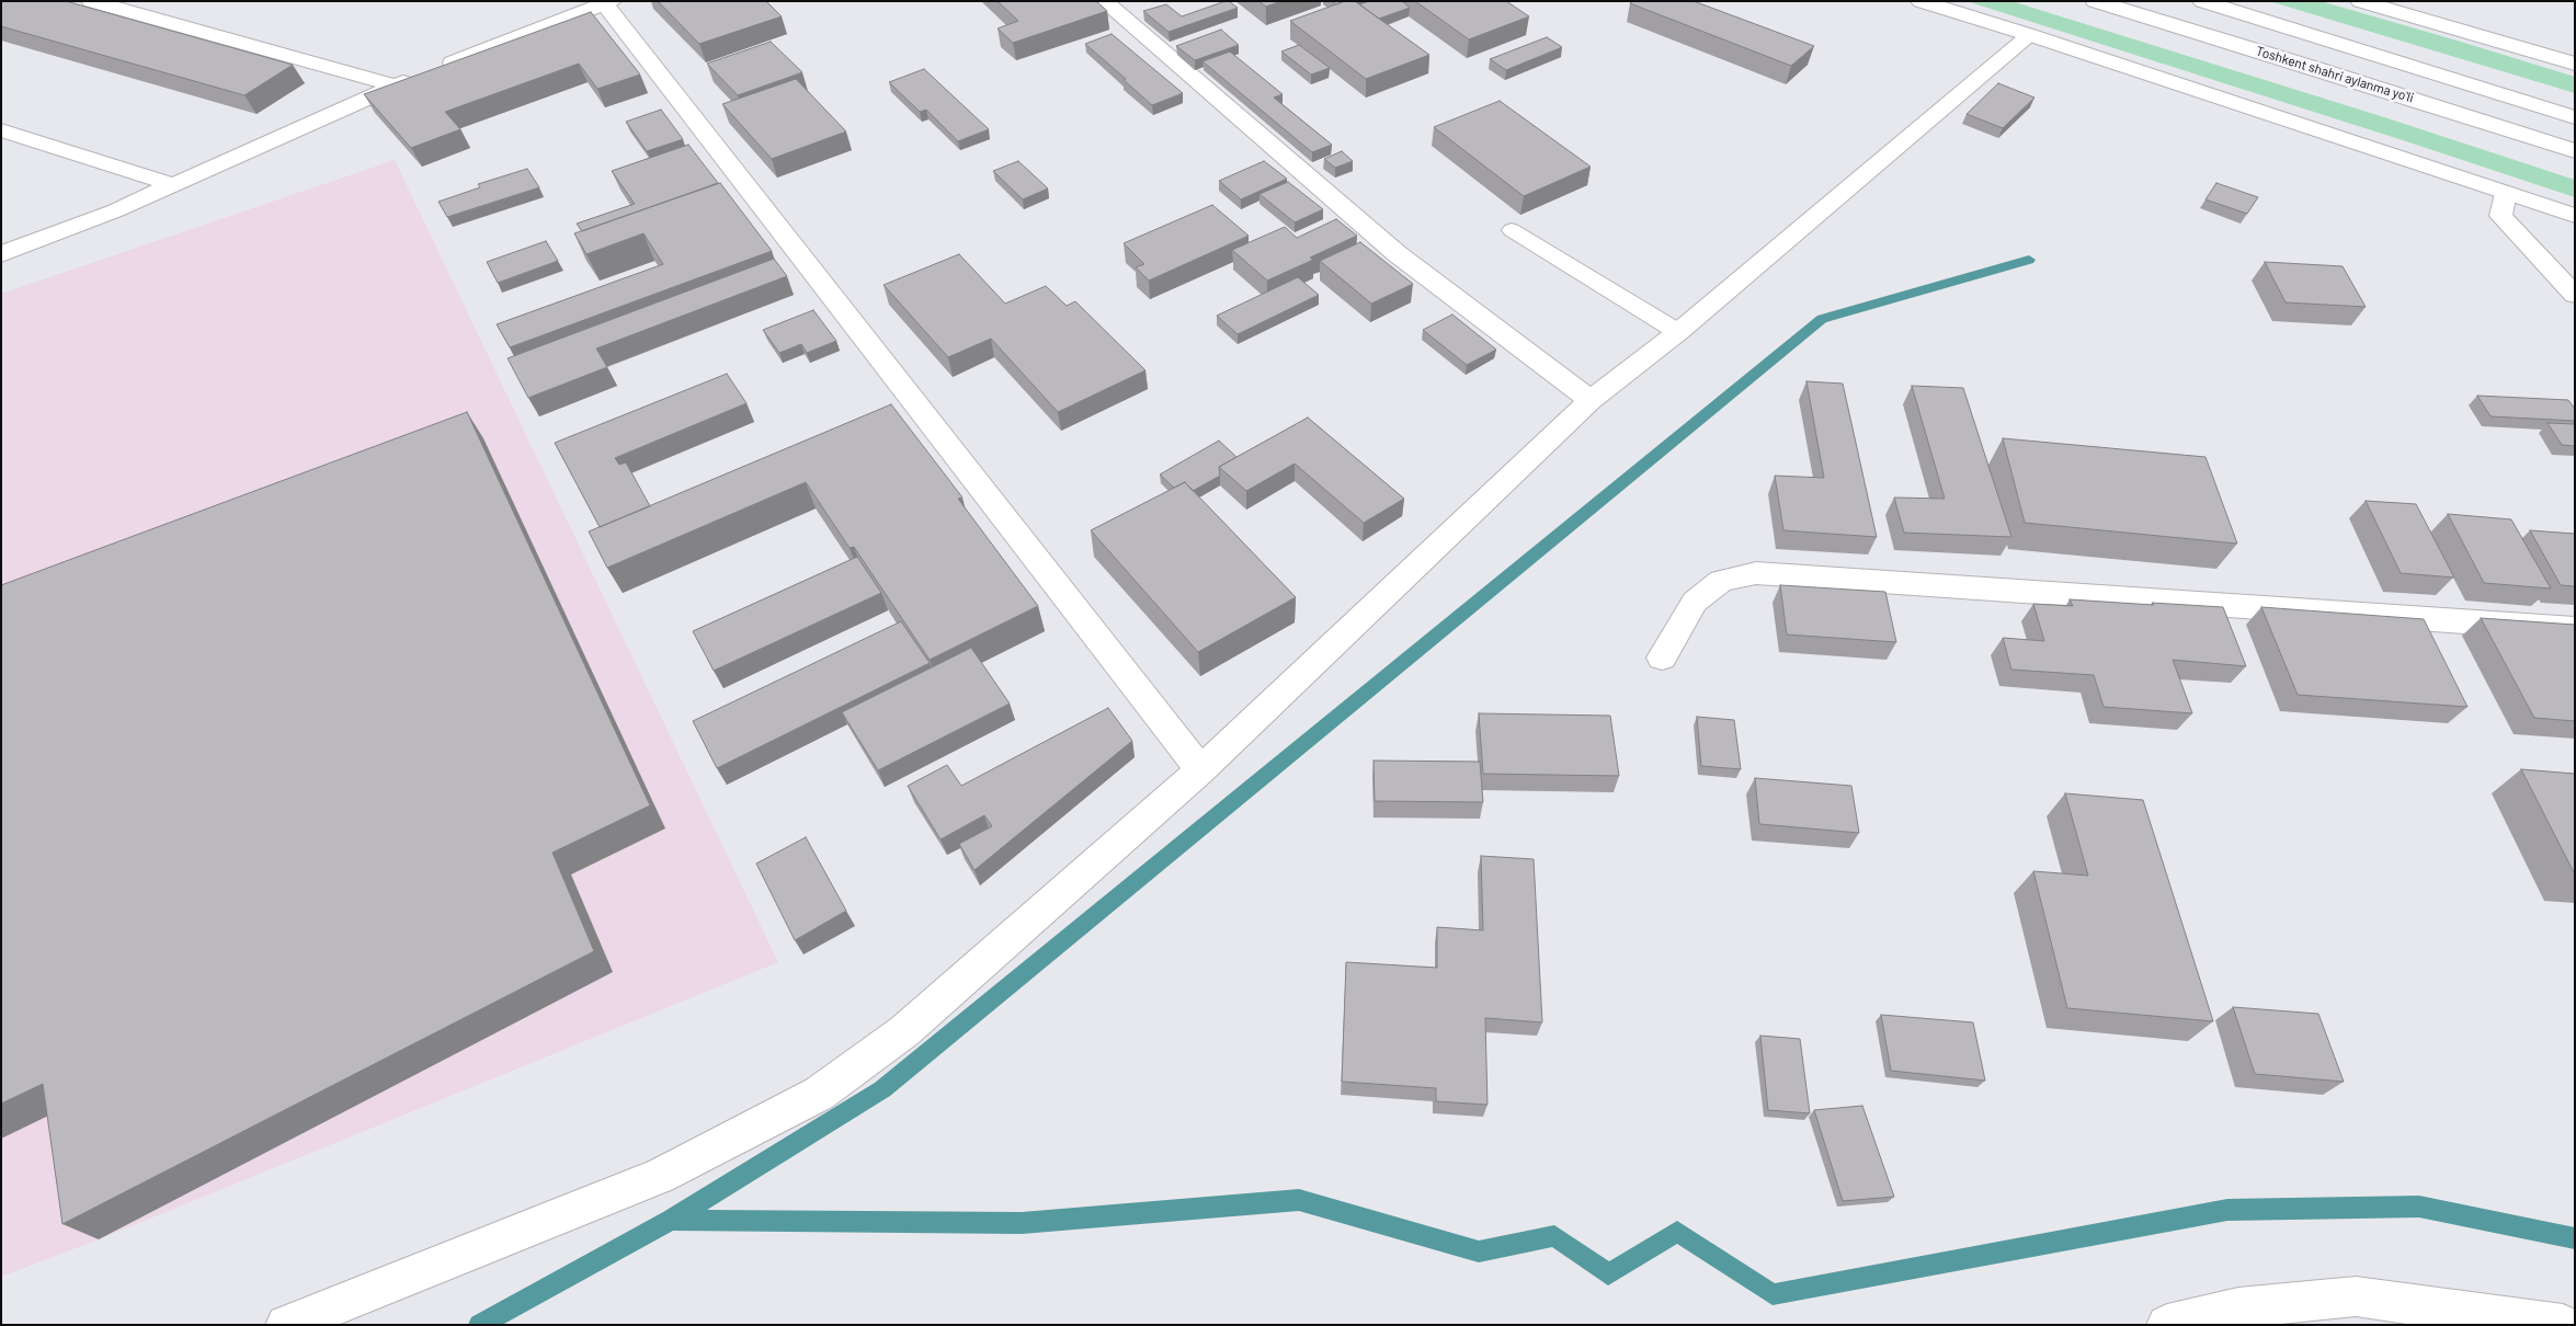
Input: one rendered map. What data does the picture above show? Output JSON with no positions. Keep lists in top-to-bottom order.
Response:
{
  "streets": {
    "main road": ["Toshkent shahri aylanma yoʻli"]
  }
}
